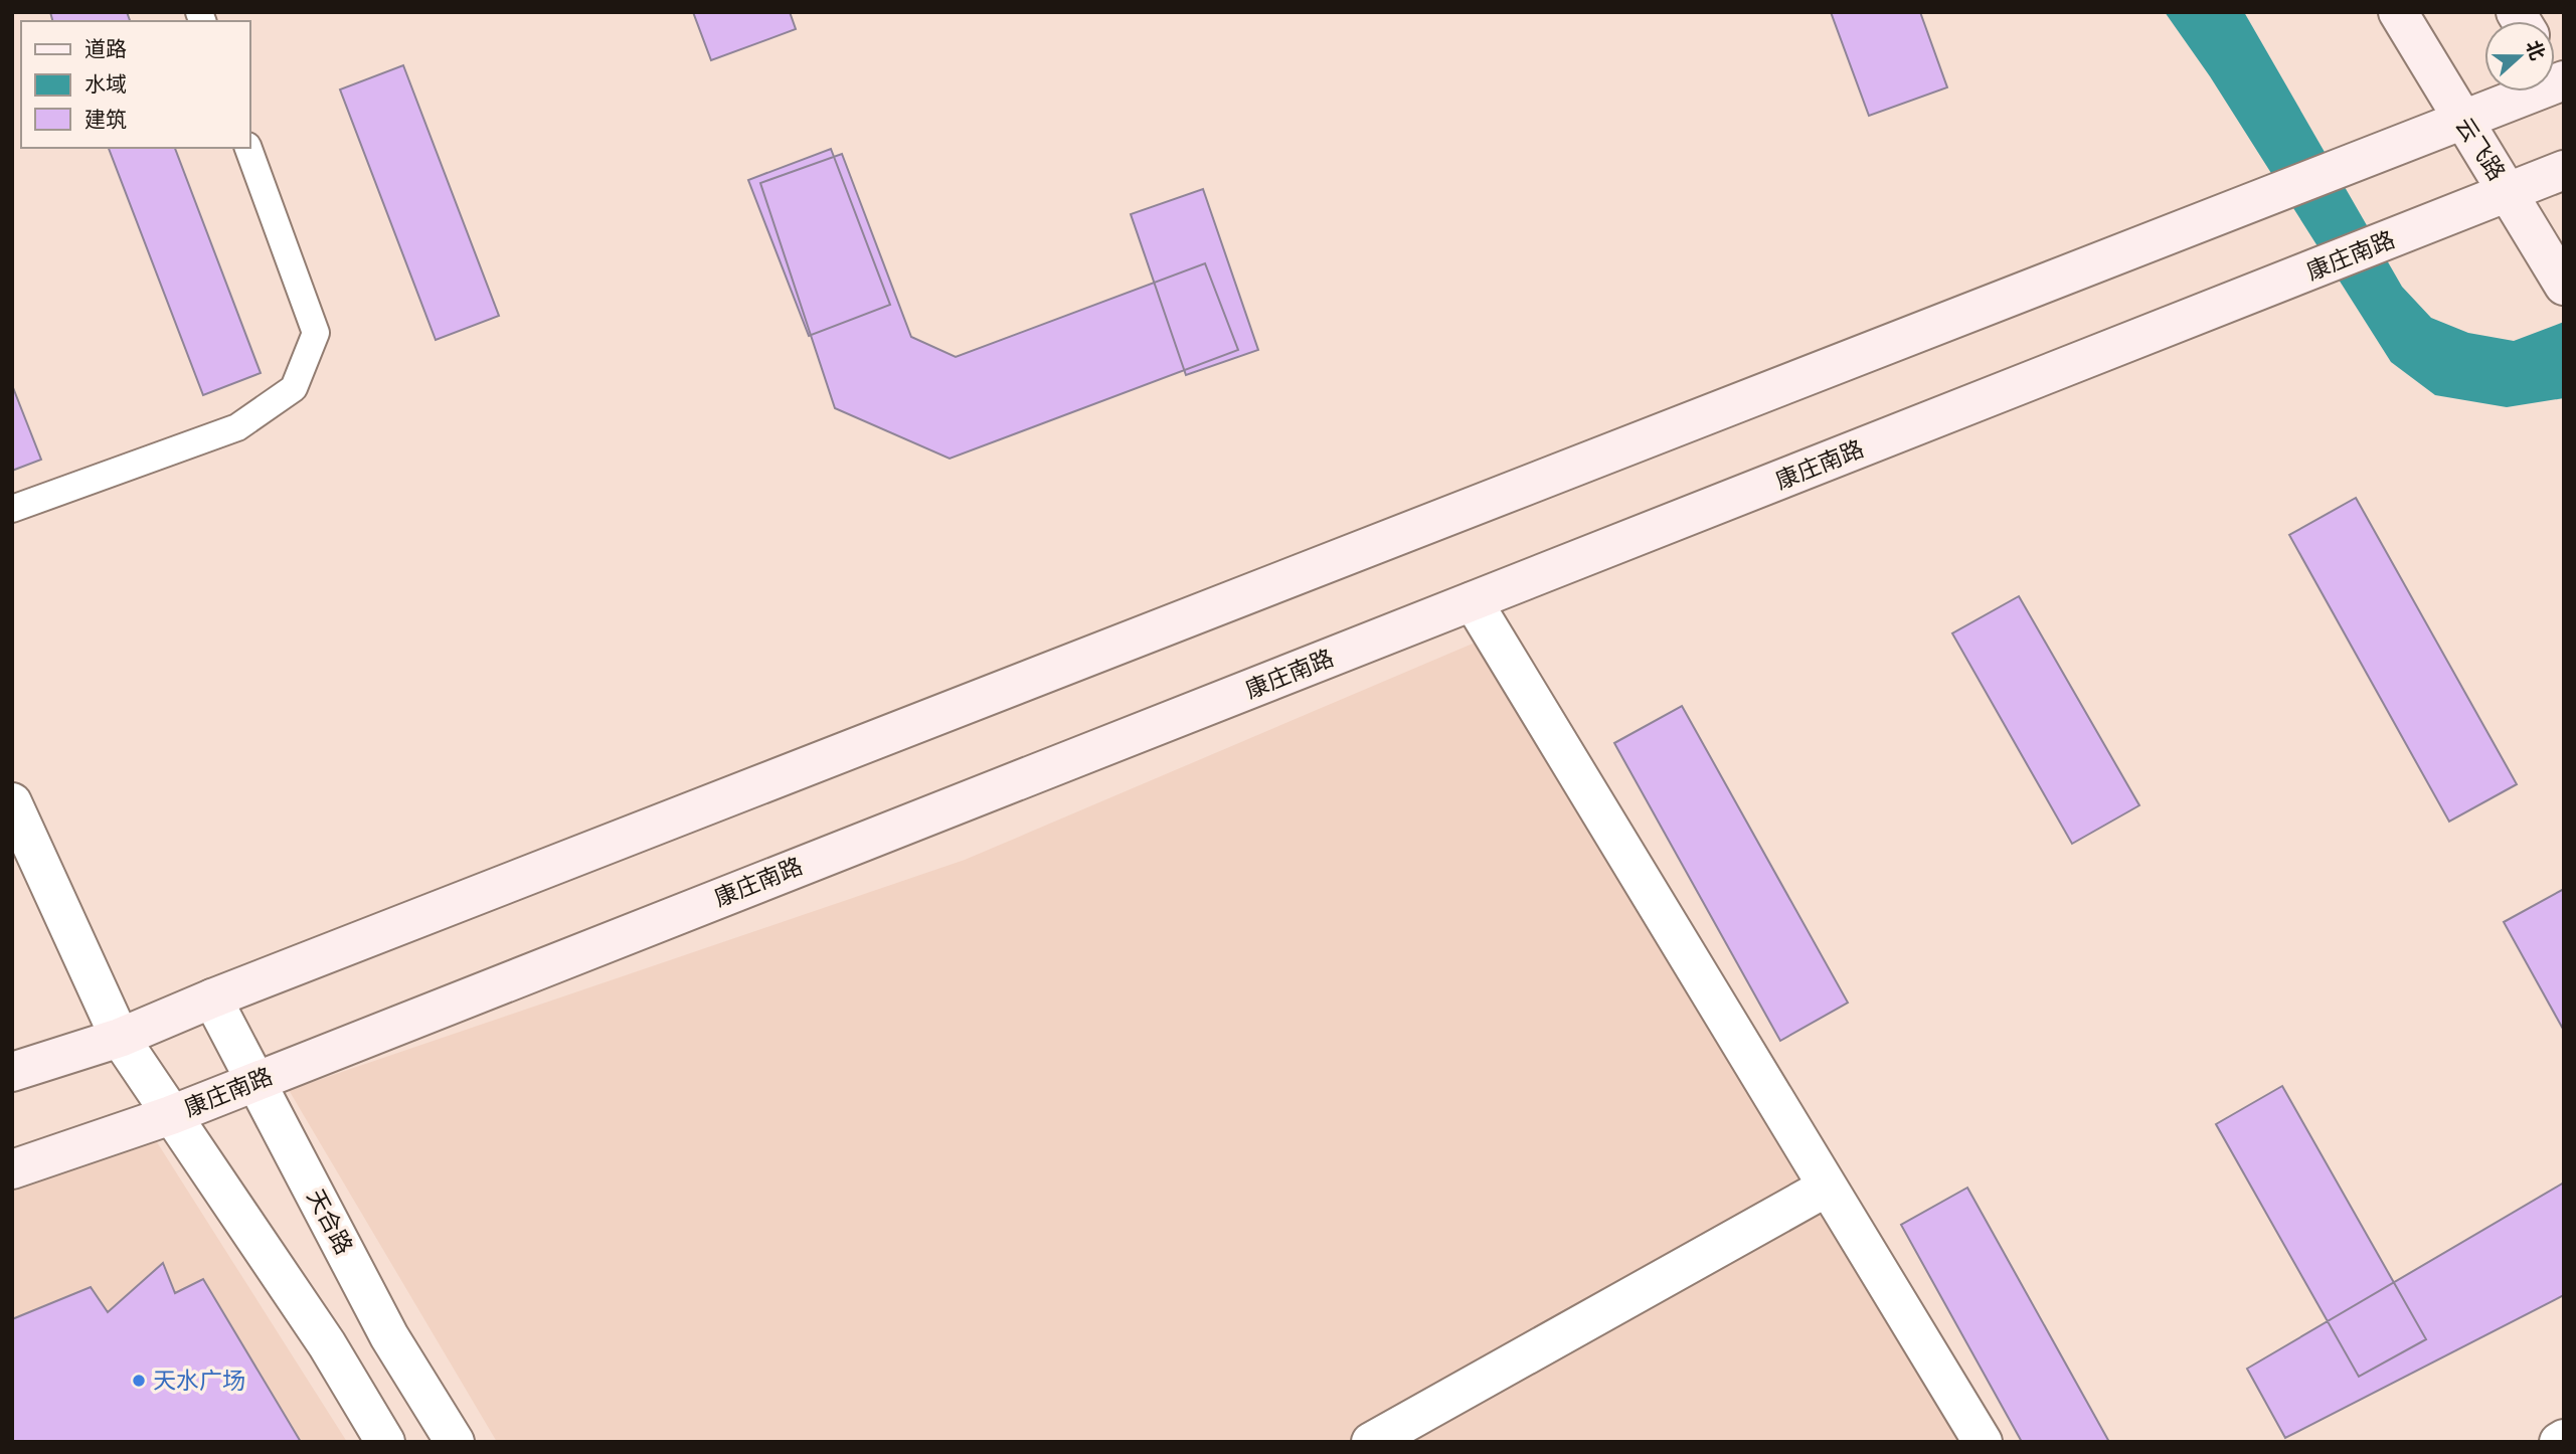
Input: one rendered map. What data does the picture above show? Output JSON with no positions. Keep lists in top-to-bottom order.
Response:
{
  "streets": {
    "main road": ["云飞路", "康庄南路"],
    "street": ["天合路"]
  },
  "crossings": [
    ["云飞路", "康庄南路"],
    ["康庄南路", "天合路"]
  ],
  "places": ["天水广场"],
  "legend": ["道路", "水域", "建筑"],
  "north": "right"
}
